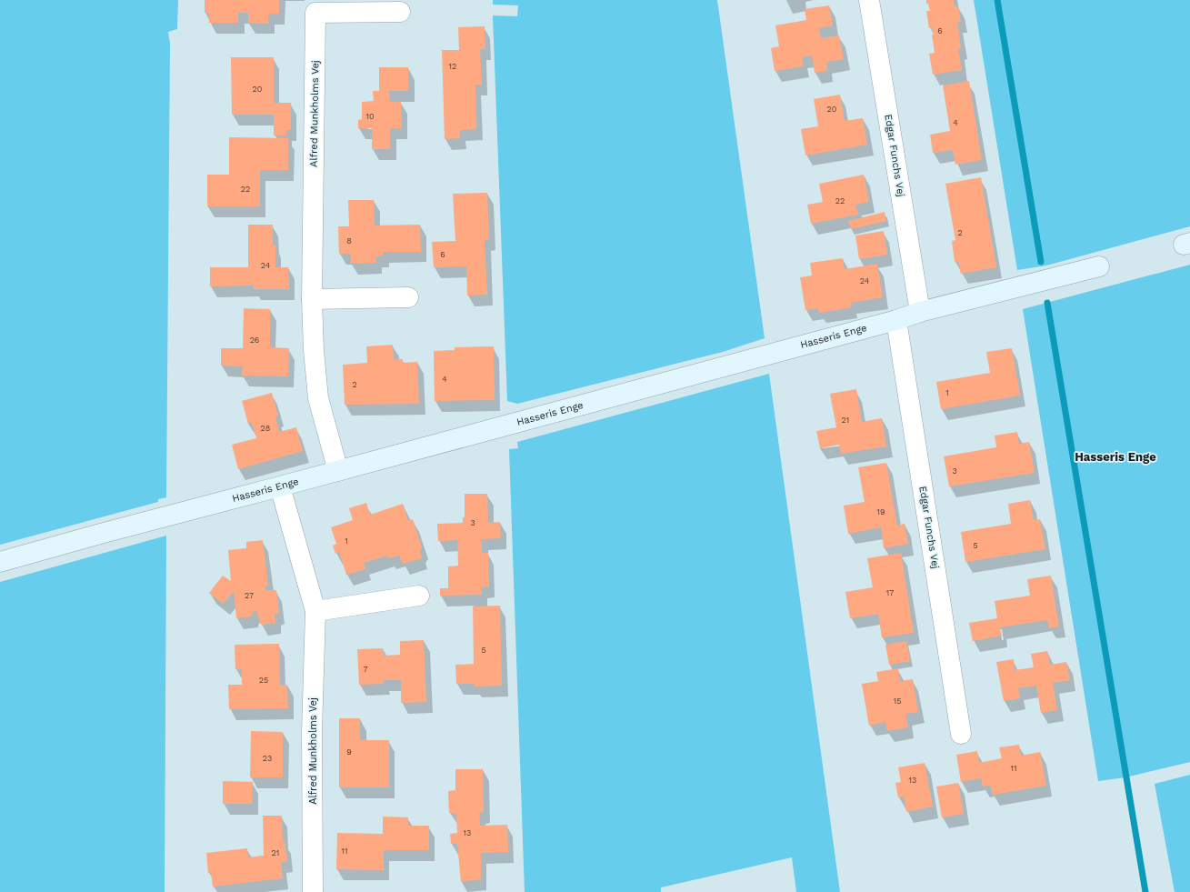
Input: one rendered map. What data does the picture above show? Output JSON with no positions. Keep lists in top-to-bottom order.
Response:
{
  "streets": {
    "street": ["Alfred Munkholms Vej", "Edgar Funchs Vej", "Hasseris Enge"]
  },
  "crossings": [
    ["Alfred Munkholms Vej", "Hasseris Enge"],
    ["Edgar Funchs Vej", "Hasseris Enge"]
  ],
  "districts": ["Hasseris Enge"],
  "house_numbers": [
    "6",
    "12",
    "20",
    "20",
    "10",
    "4",
    "22",
    "22",
    "2",
    "8",
    "6",
    "24",
    "24",
    "26",
    "4",
    "2",
    "1",
    "21",
    "28",
    "3",
    "19",
    "3",
    "1",
    "5",
    "17",
    "27",
    "5",
    "7",
    "25",
    "15",
    "9",
    "23",
    "11",
    "13",
    "13",
    "11",
    "21"
  ]
}
